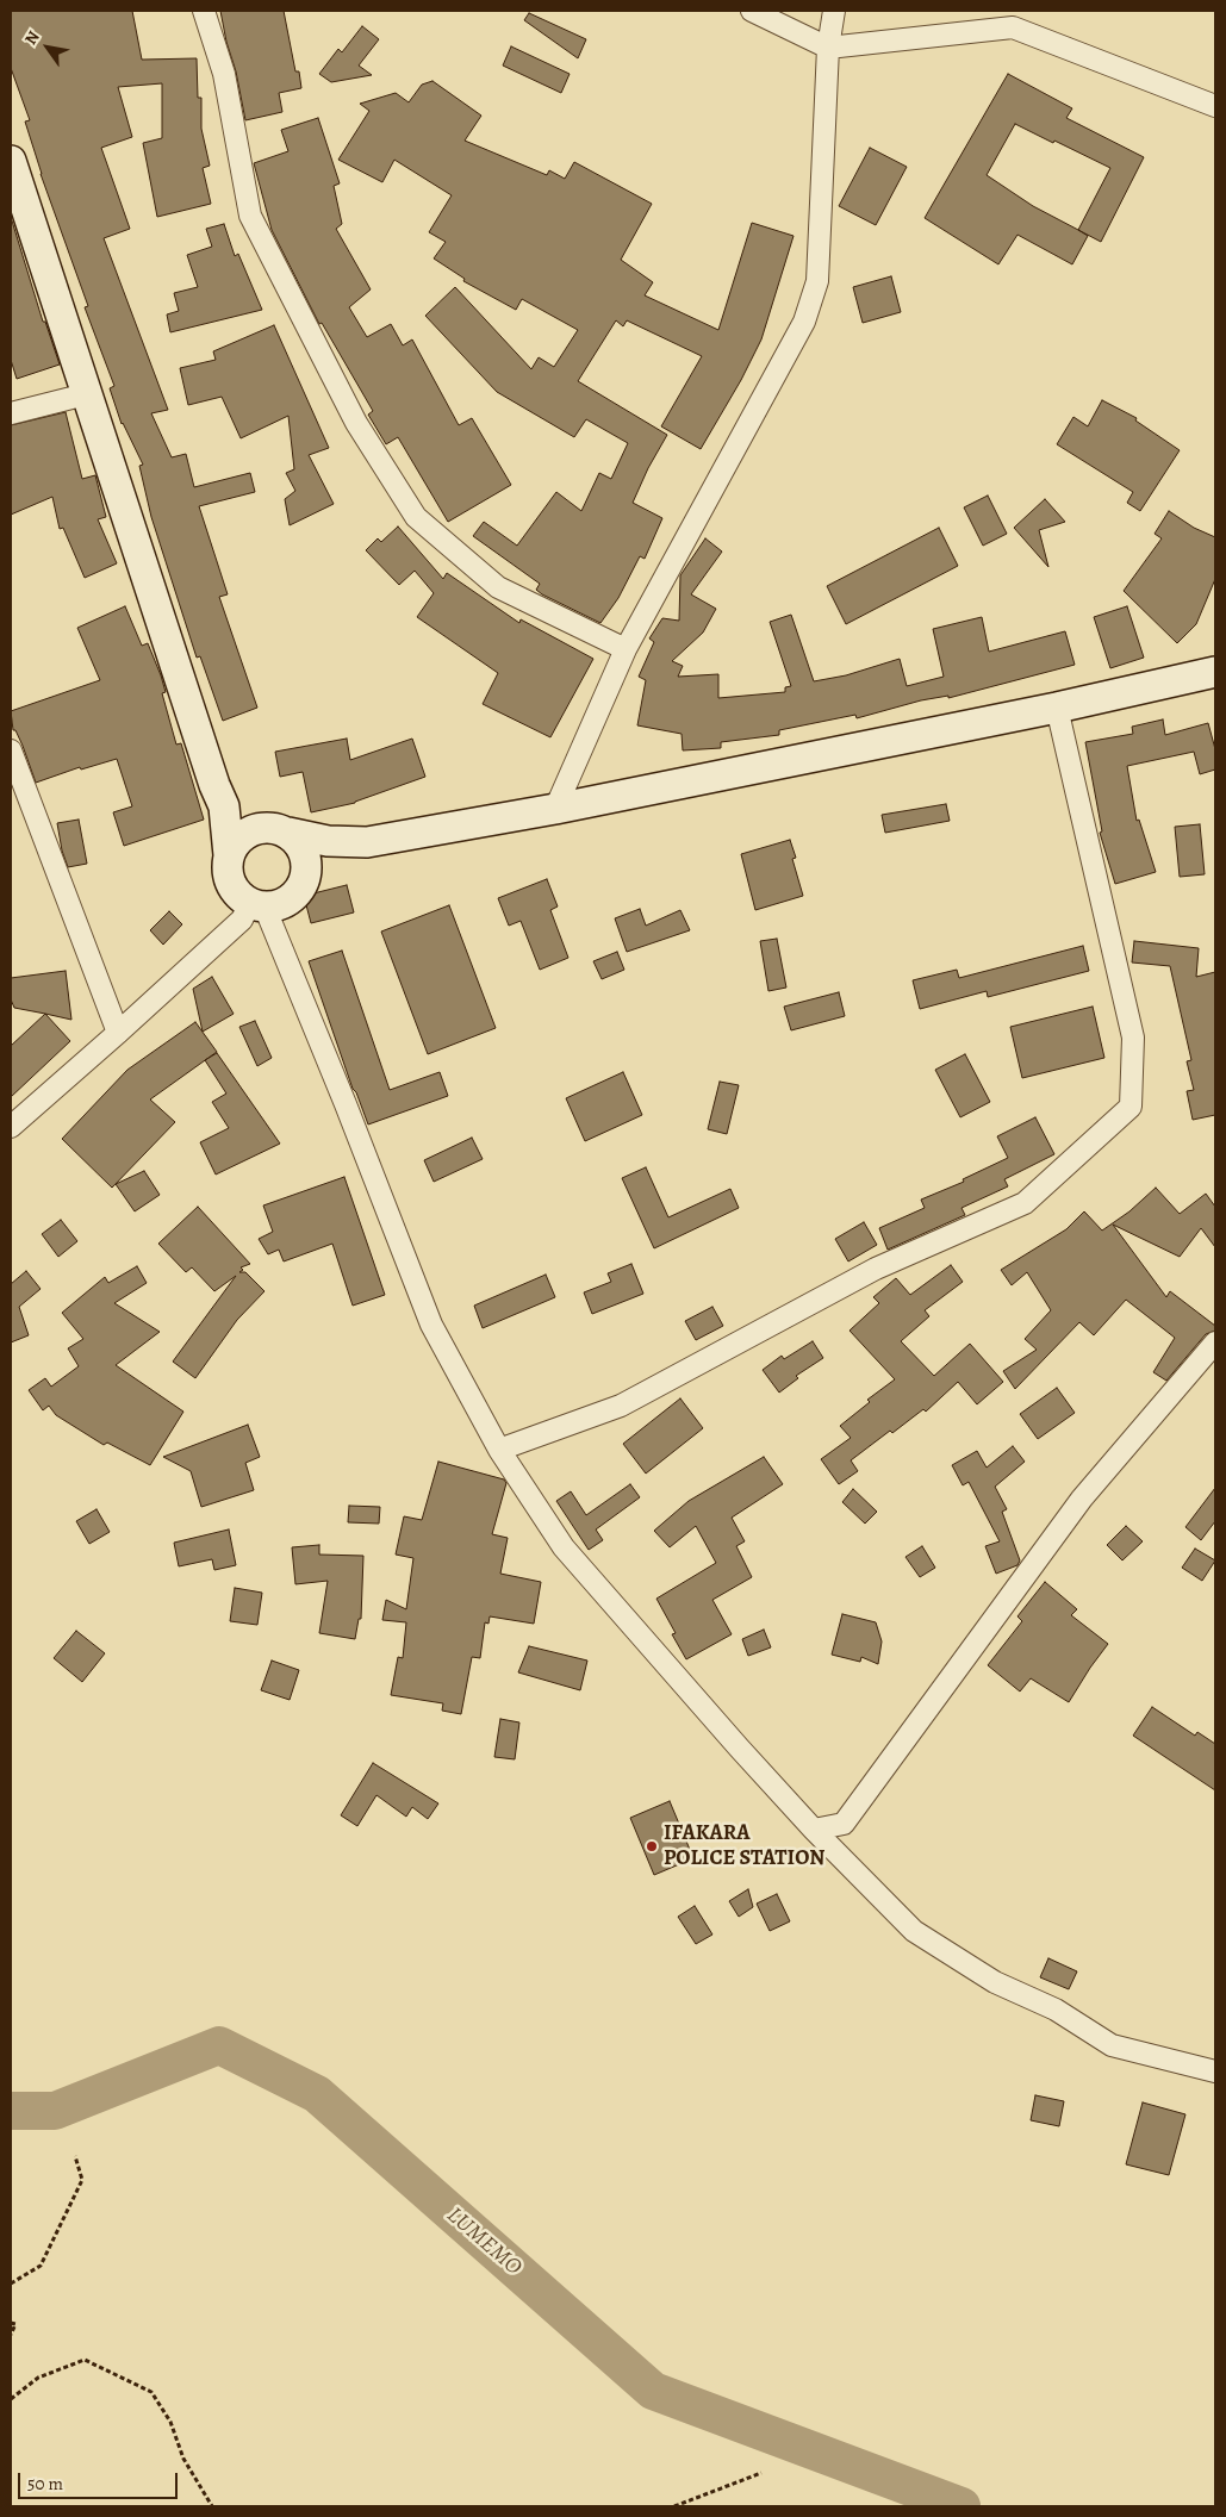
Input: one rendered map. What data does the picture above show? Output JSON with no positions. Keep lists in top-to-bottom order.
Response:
{
  "water": ["LUMEMO"],
  "places": ["IFAKARA POLICE STATION"],
  "scale_bar": "50 m",
  "north": "top left"
}
